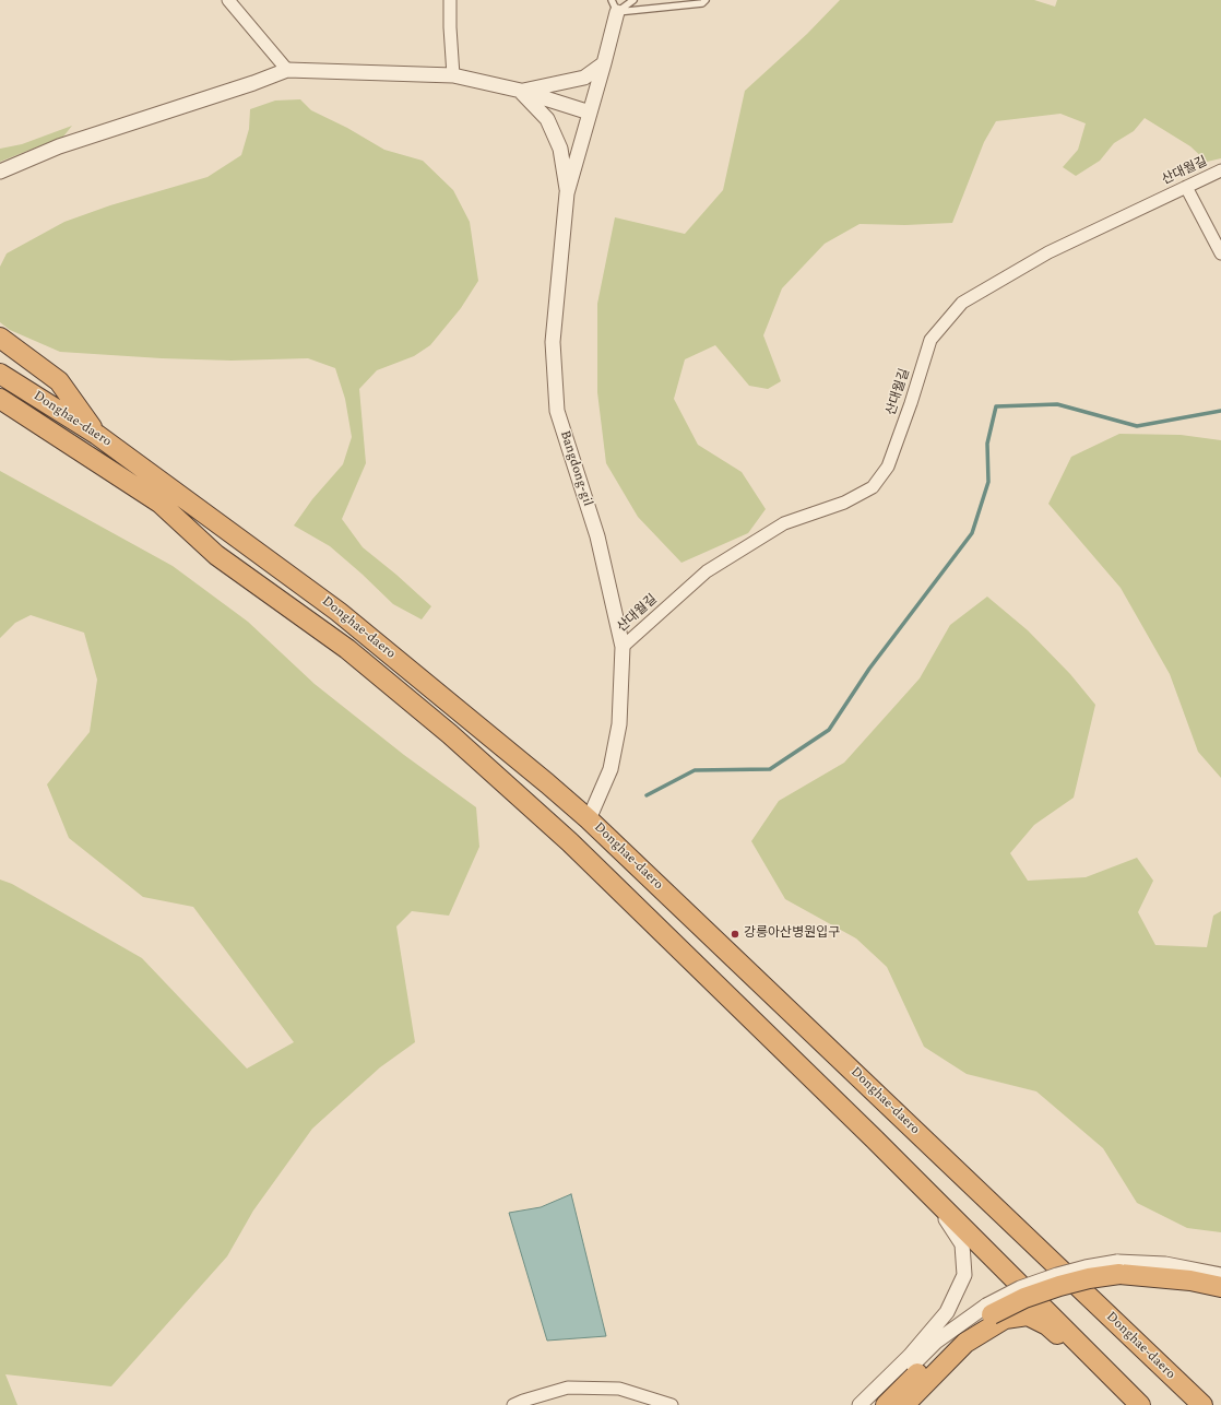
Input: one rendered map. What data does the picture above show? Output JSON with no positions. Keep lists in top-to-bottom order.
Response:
{
  "streets": {
    "highway": ["Donghae-daero"],
    "street": ["산대월길", "Bangdong-gil"]
  },
  "crossings": [
    ["산대월길", "Bangdong-gil"],
    ["Donghae-daero", "Bangdong-gil"]
  ],
  "places": ["강릉아산병원입구"]
}
